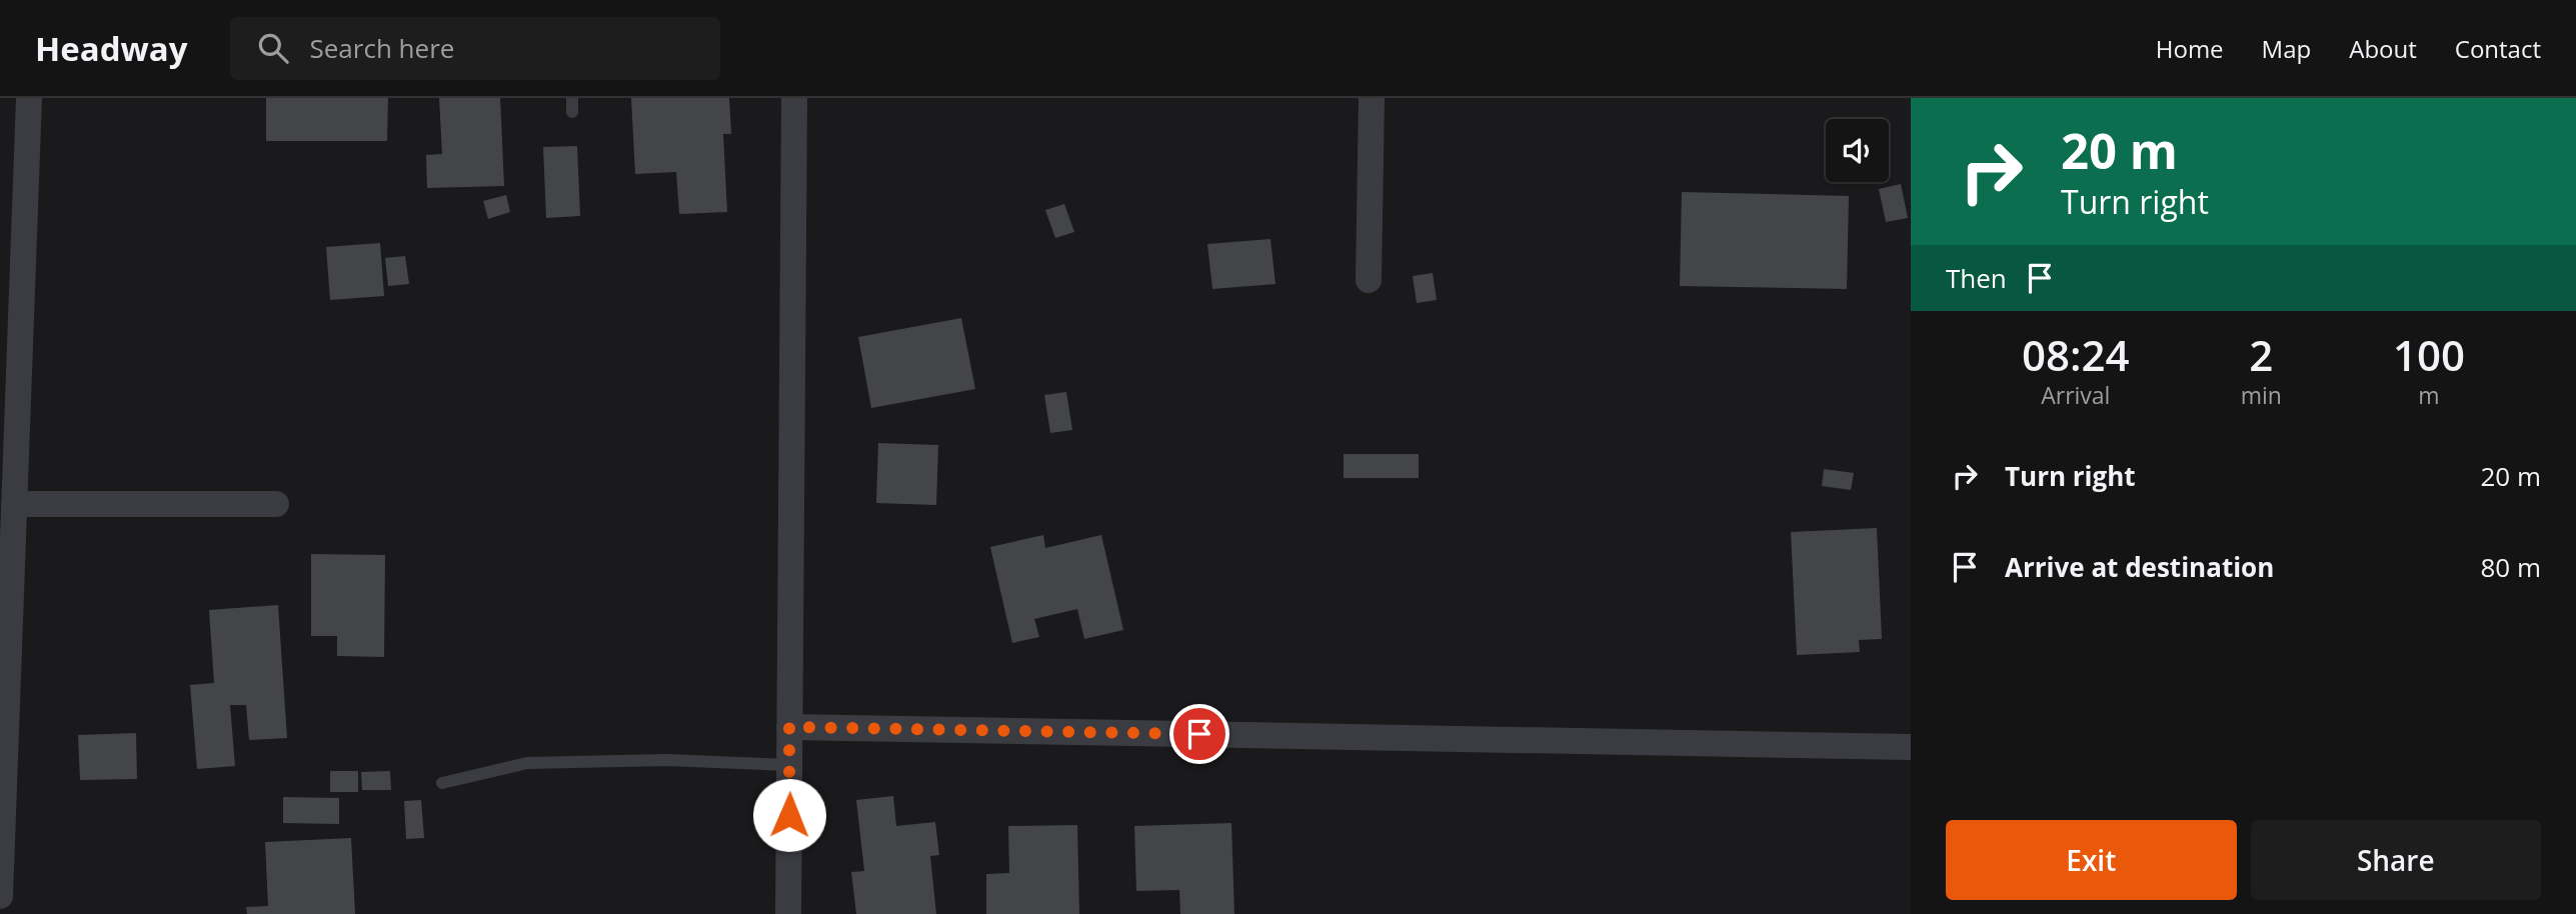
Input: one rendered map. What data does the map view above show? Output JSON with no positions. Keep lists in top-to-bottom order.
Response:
{
  "page": {
    "header": "Headway",
    "search": "Search here",
    "nav": [
      "Home",
      "Map",
      "About",
      "Contact"
    ],
    "turn": ["20 m", "Turn right"],
    "then": "Then",
    "eta": [
      "08:24",
      "Arrival",
      "2",
      "min",
      "100",
      "m"
    ],
    "list": [
      {
        "name": "Turn right",
        "value": "20 m"
      },
      {
        "name": "Arrive at destination",
        "value": "80 m"
      }
    ],
    "buttons": ["Exit", "Share"]
  }
}
